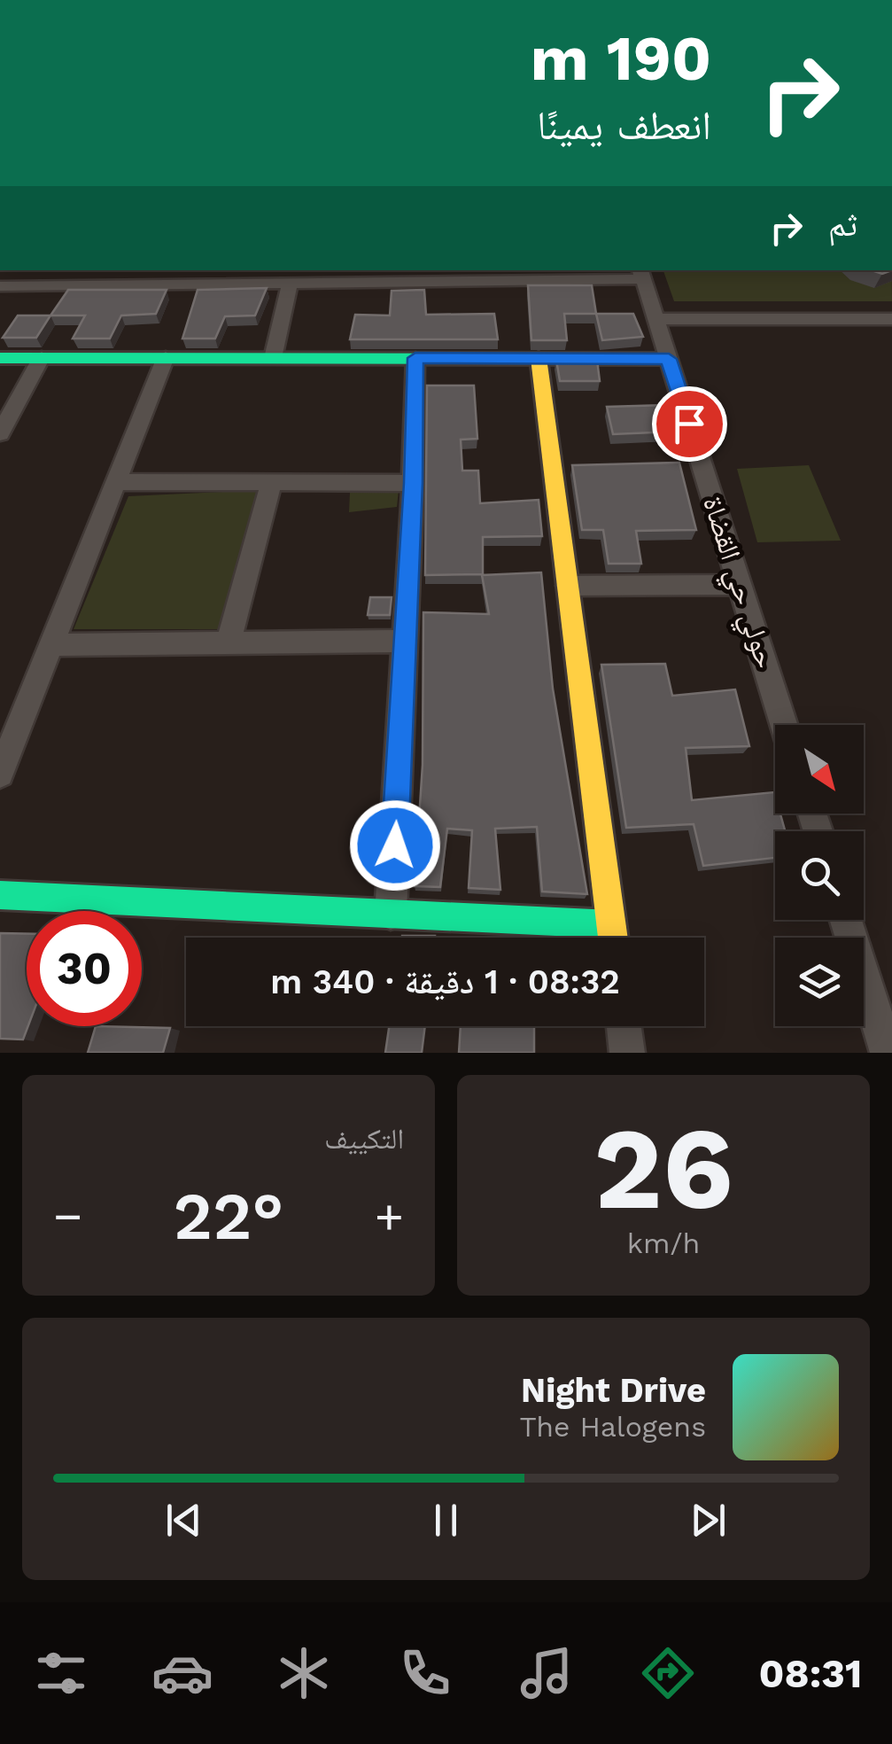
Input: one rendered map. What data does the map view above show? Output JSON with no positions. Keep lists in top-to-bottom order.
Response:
{
  "streets": {
    "street": ["حولي حي القضاة"]
  },
  "north": "bottom right",
  "page": {
    "turn": ["190 m", "انعطف يمينًا"],
    "then": "ثم",
    "limit": "30",
    "trip": "08:32 · 1 دقيقة · 340 m",
    "tile": [
      ["26", "km/h"],
      "التكييف"
    ],
    "heat": ["−", "22°", "+"],
    "song": ["Night Drive", "The Halogens"],
    "tabs": "08:31"
  }
}
